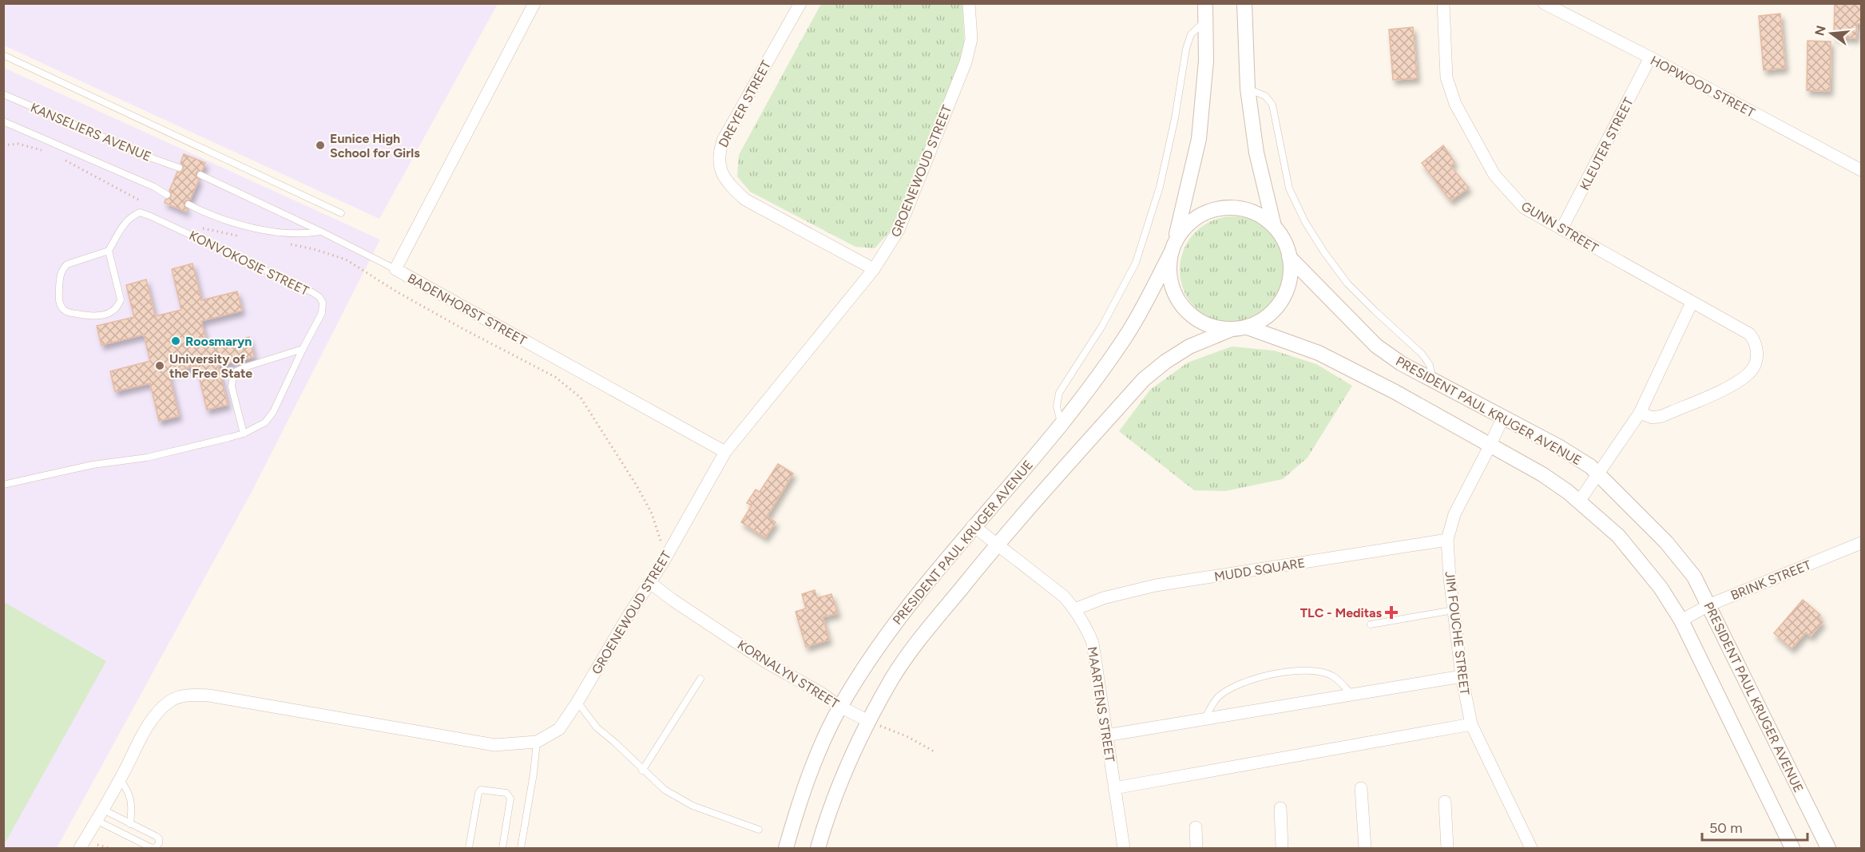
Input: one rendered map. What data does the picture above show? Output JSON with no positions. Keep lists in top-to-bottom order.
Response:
{
  "streets": {
    "street": [
      "HOPWOOD STREET",
      "DREYER STREET",
      "KLEUTER STREET",
      "GROENEWOUD STREET",
      "GUNN STREET",
      "BADENHORST STREET",
      "PRESIDENT PAUL KRUGER AVENUE",
      "MUDD SQUARE",
      "BRINK STREET",
      "JIM FOUCHE STREET",
      "KORNALYN STREET",
      "MAARTENS STREET"
    ],
    "lane": ["KANSELIERS AVENUE", "KONVOKOSIE STREET"]
  },
  "crossings": [
    ["HOPWOOD STREET", "KLEUTER STREET"],
    ["DREYER STREET", "GROENEWOUD STREET"],
    ["KLEUTER STREET", "GUNN STREET"],
    ["GROENEWOUD STREET", "BADENHORST STREET"],
    ["GROENEWOUD STREET", "KORNALYN STREET"],
    ["PRESIDENT PAUL KRUGER AVENUE", "BRINK STREET"],
    ["PRESIDENT PAUL KRUGER AVENUE", "JIM FOUCHE STREET"],
    ["PRESIDENT PAUL KRUGER AVENUE", "KORNALYN STREET"],
    ["PRESIDENT PAUL KRUGER AVENUE", "MAARTENS STREET"],
    ["MUDD SQUARE", "JIM FOUCHE STREET"],
    ["MUDD SQUARE", "MAARTENS STREET"]
  ],
  "places": {
    "other": ["Eunice High School for Girls", "Roosmaryn", "University of the Free State"],
    "health": ["TLC - Meditas"]
  },
  "scale_bar": "50 m",
  "north": "left"
}
